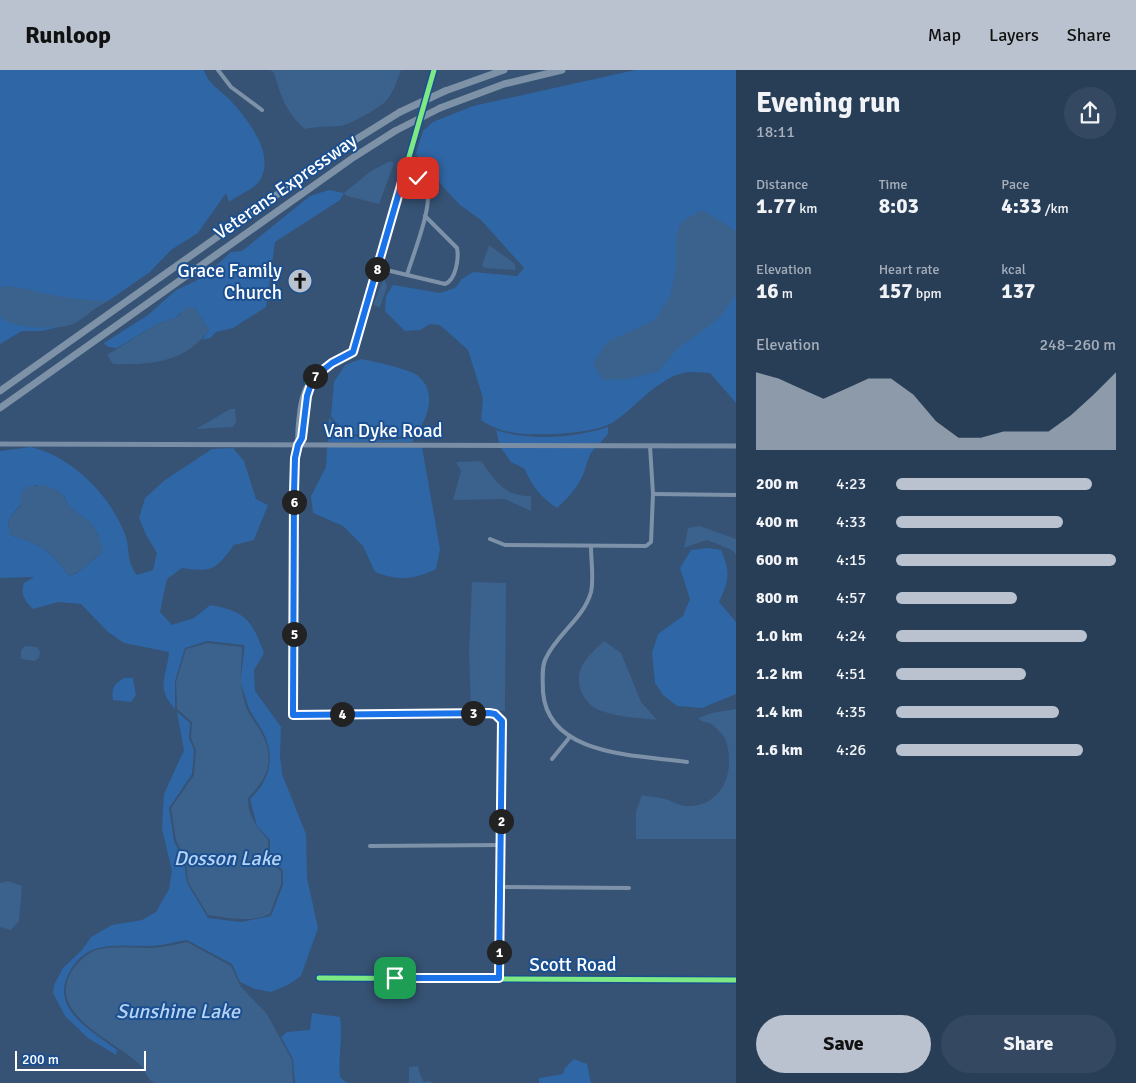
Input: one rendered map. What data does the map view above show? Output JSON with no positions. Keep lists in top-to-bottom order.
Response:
{
  "streets": {
    "highway": ["Veterans Expressway"],
    "main road": ["Van Dyke Road"],
    "street": ["Scott Road"]
  },
  "water": ["Dosson Lake", "Sunshine Lake"],
  "places": {
    "church": ["Grace Family Church"]
  },
  "scale_bar": "200 m",
  "page": {
    "header": "Runloop",
    "nav": ["Map", "Layers", "Share"],
    "heading": ["Evening run", "18:11"],
    "stats": [
      ["Distance", "1.77 km"],
      ["Time", "8:03"],
      ["Pace", "4:33 /km"],
      ["Elevation", "16 m"],
      ["Heart rate", "157 bpm"],
      ["kcal", "137"]
    ],
    "pins": [
      "8",
      "7",
      "6",
      "5",
      "3",
      "4",
      "2",
      "1"
    ],
    "chart": ["Elevation", "248–260 m"],
    "list": [
      {
        "name": "200 m",
        "note": "4:23"
      },
      {
        "name": "400 m",
        "note": "4:33"
      },
      {
        "name": "600 m",
        "note": "4:15"
      },
      {
        "name": "800 m",
        "note": "4:57"
      },
      {
        "name": "1.0 km",
        "note": "4:24"
      },
      {
        "name": "1.2 km",
        "note": "4:51"
      },
      {
        "name": "1.4 km",
        "note": "4:35"
      },
      {
        "name": "1.6 km",
        "note": "4:26"
      }
    ],
    "buttons": ["Save", "Share"],
    "scale": "200 m"
  }
}
